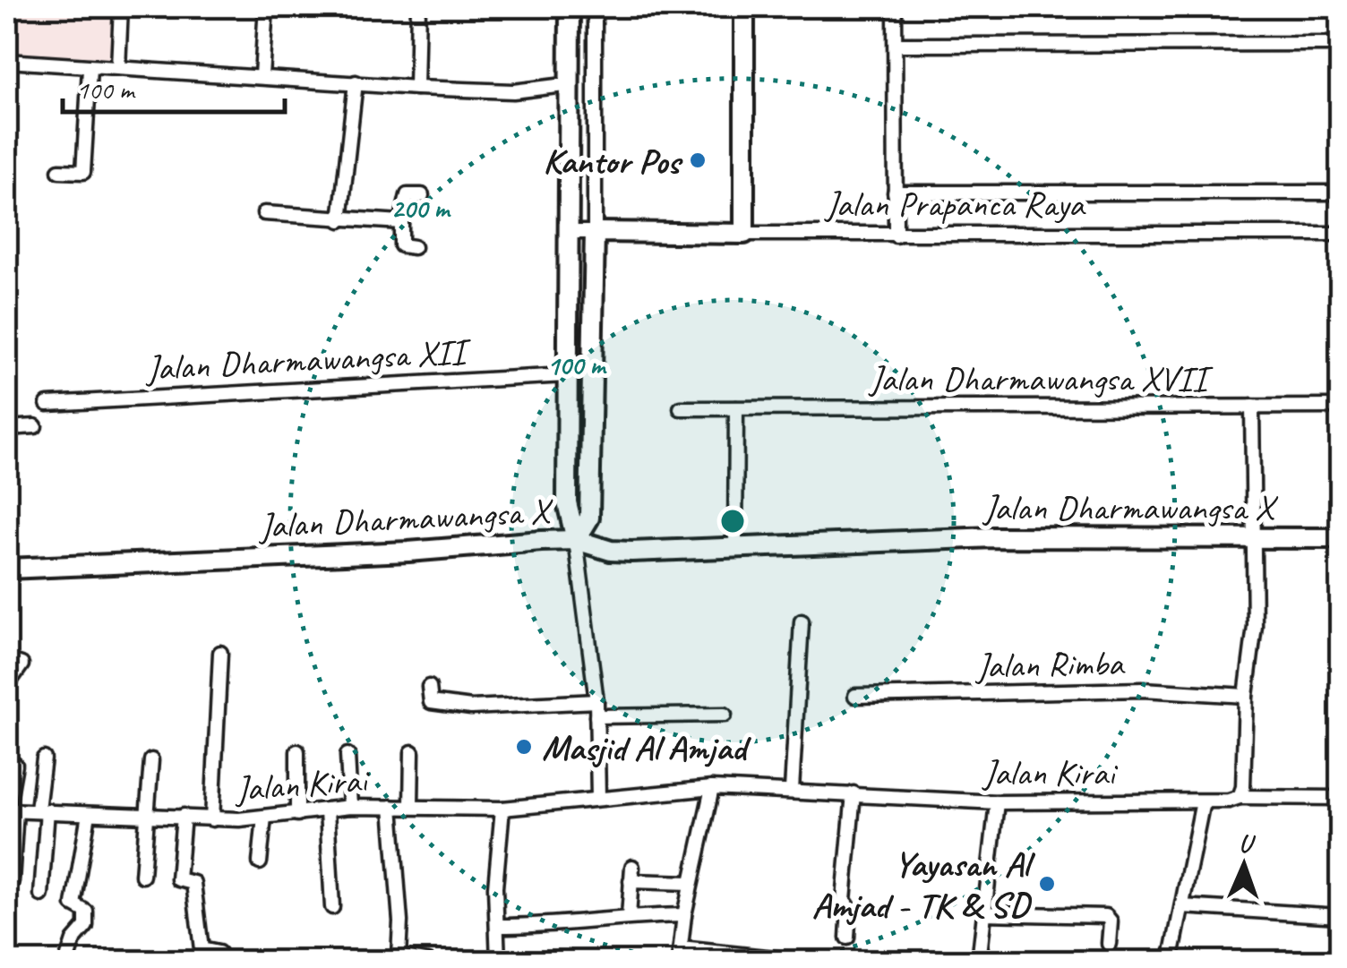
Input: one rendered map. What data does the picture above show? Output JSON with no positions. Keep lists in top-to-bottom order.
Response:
{
  "streets": {
    "street": [
      "Jalan Prapanca Raya",
      "Jalan Dharmawangsa XII",
      "Jalan Dharmawangsa XVII",
      "Jalan Dharmawangsa X",
      "Jalan Rimba",
      "Jalan Kirai"
    ]
  },
  "places": ["Kantor Pos", "Masjid Al Amjad", "Yayasan Al Amjad - TK & SD"],
  "scale_bar": "100 m",
  "north": "top",
  "rings": ["200 m", "100 m"]
}
